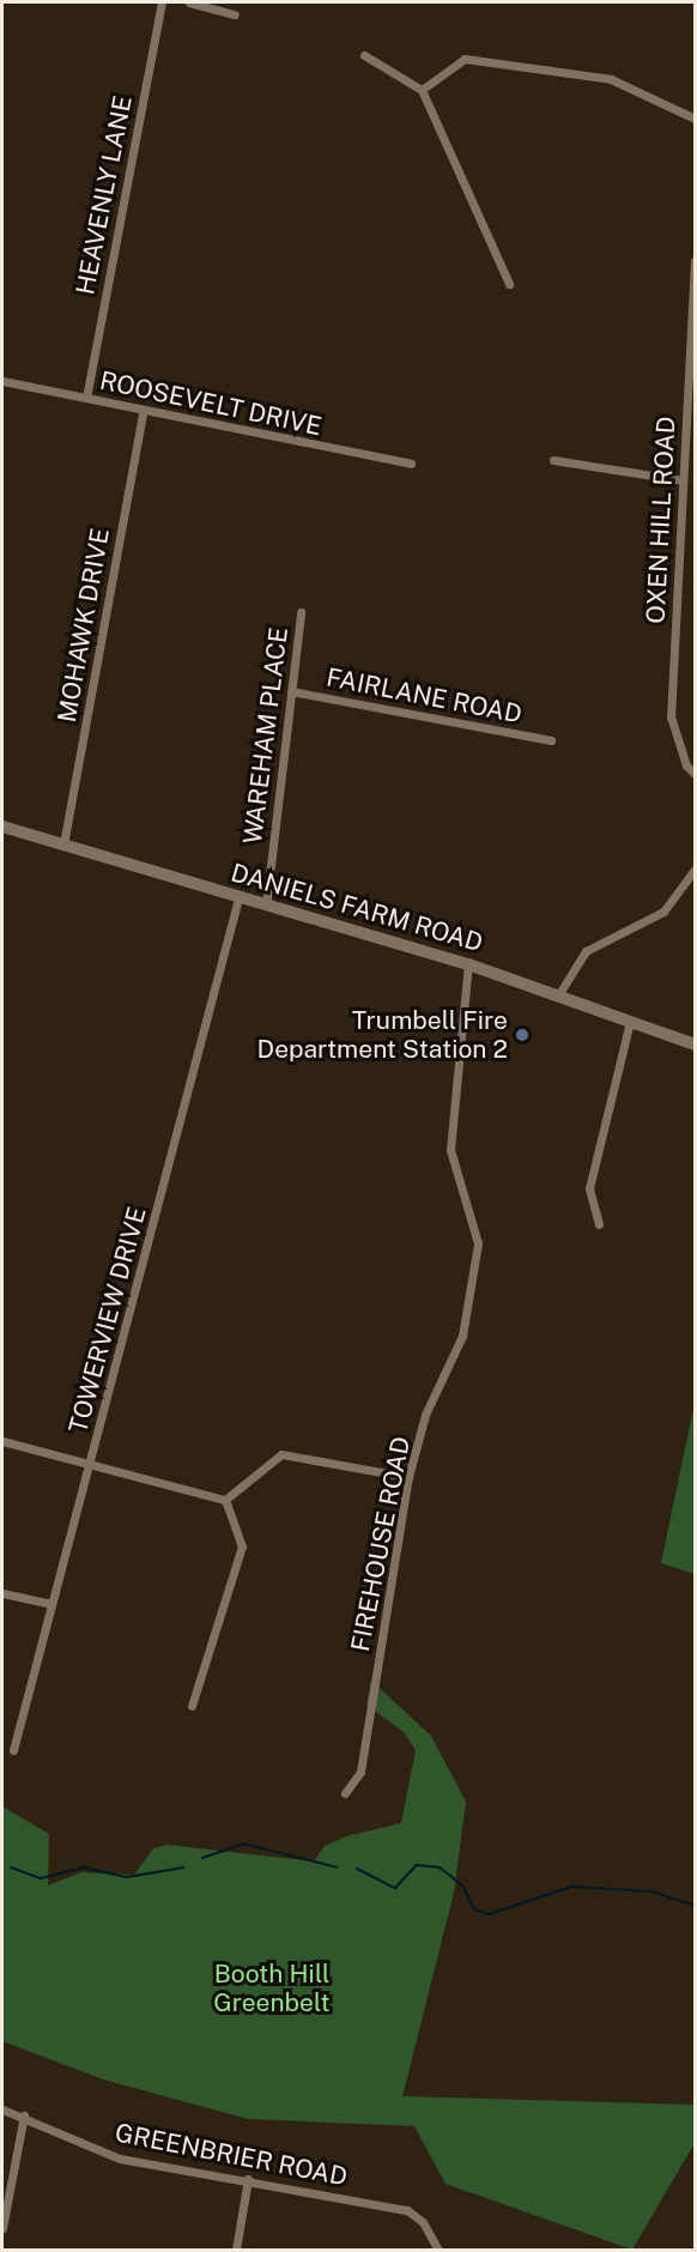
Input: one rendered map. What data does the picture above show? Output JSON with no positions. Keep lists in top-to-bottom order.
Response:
{
  "streets": {
    "main road": ["DANIELS FARM ROAD"],
    "street": [
      "HEAVENLY LANE",
      "ROOSEVELT DRIVE",
      "OXEN HILL ROAD",
      "MOHAWK DRIVE",
      "FAIRLANE ROAD",
      "WAREHAM PLACE",
      "TOWERVIEW DRIVE",
      "FIREHOUSE ROAD",
      "GREENBRIER ROAD"
    ]
  },
  "crossings": [
    ["HEAVENLY LANE", "ROOSEVELT DRIVE"],
    ["ROOSEVELT DRIVE", "MOHAWK DRIVE"],
    ["MOHAWK DRIVE", "DANIELS FARM ROAD"],
    ["FAIRLANE ROAD", "WAREHAM PLACE"],
    ["WAREHAM PLACE", "DANIELS FARM ROAD"],
    ["DANIELS FARM ROAD", "TOWERVIEW DRIVE"],
    ["DANIELS FARM ROAD", "FIREHOUSE ROAD"]
  ],
  "parks": ["Booth Hill Greenbelt"],
  "places": ["Trumbell Fire Department Station 2"]
}
